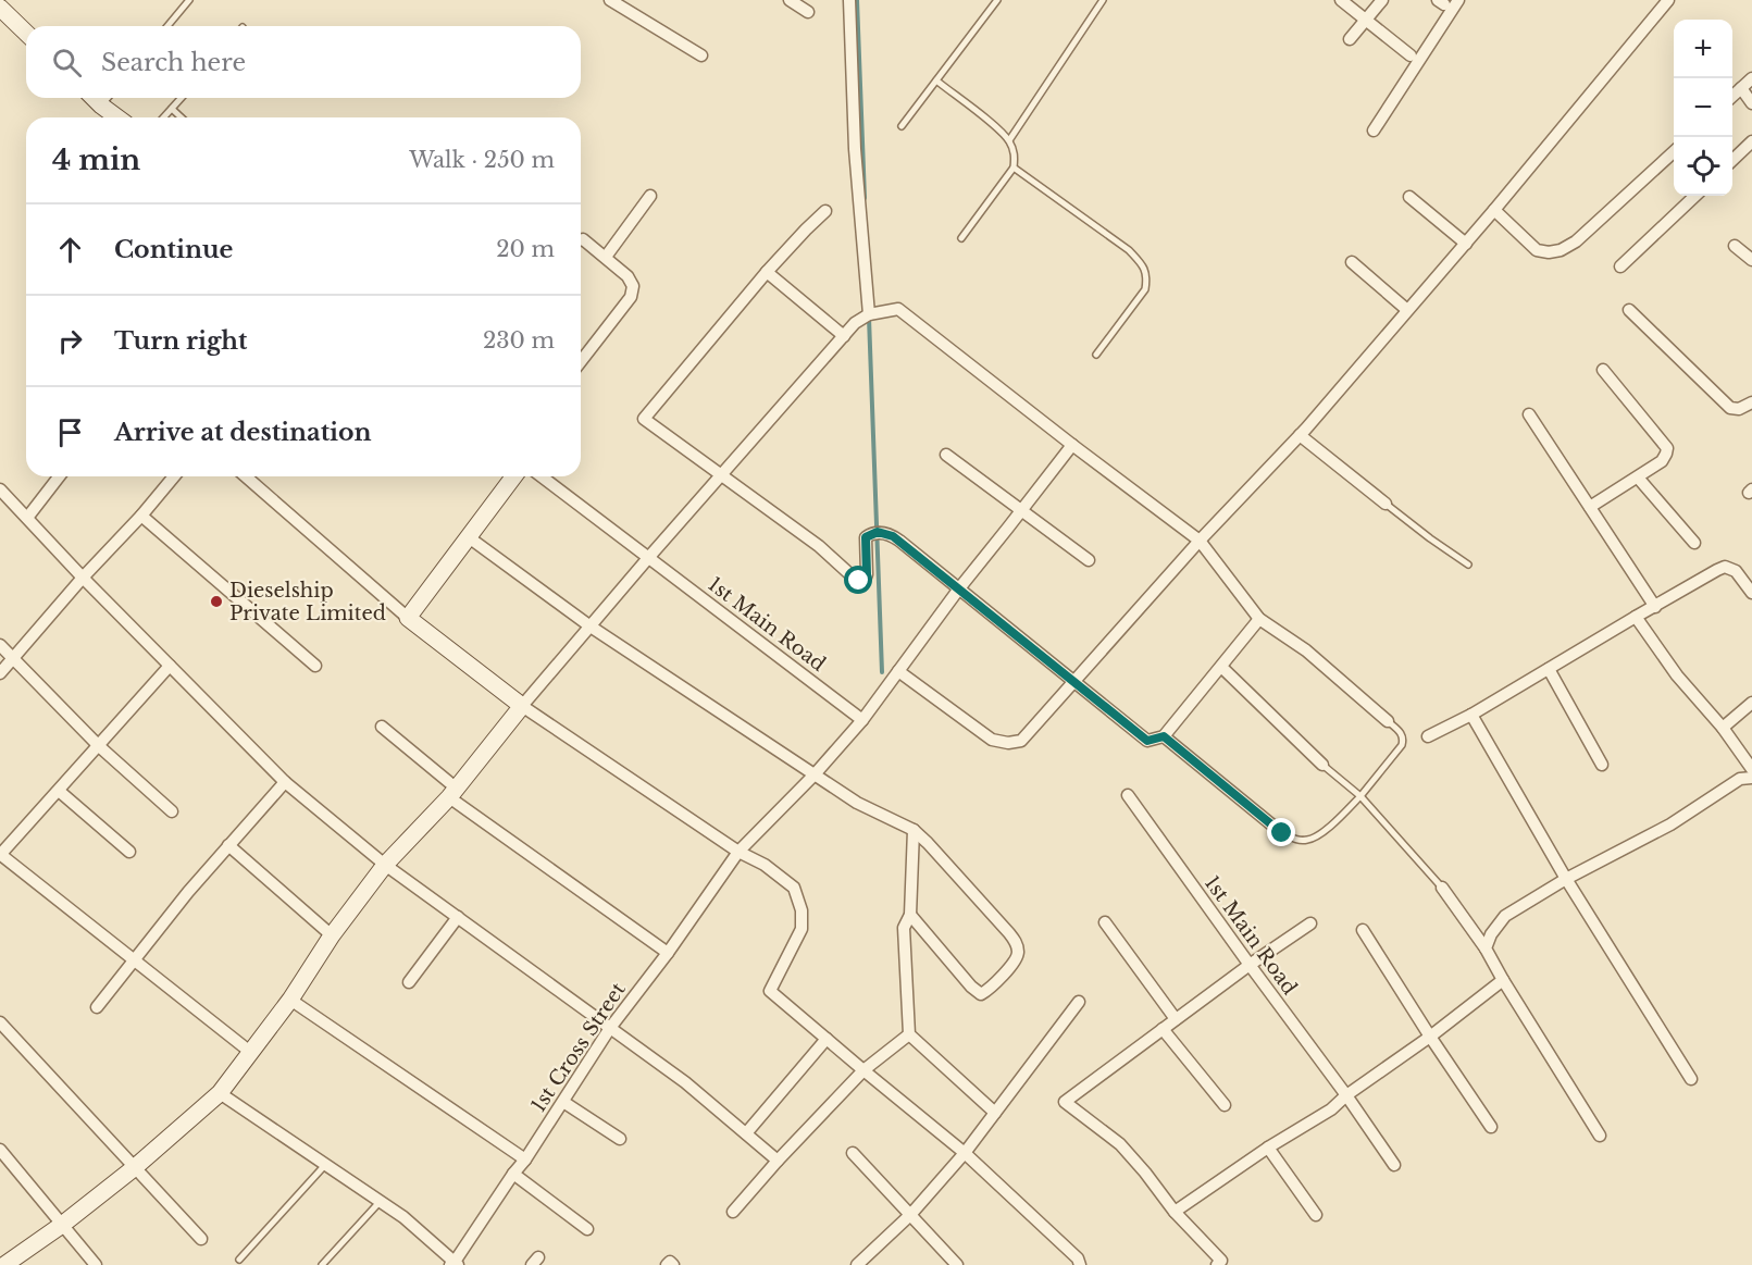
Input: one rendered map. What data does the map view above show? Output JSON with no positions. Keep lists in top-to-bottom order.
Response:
{
  "streets": {
    "street": ["1st Main Road", "1st Cross Street"]
  },
  "crossings": [
    ["1st Main Road", "1st Cross Street"]
  ],
  "places": ["Dieselship Private Limited"],
  "page": {
    "map_buttons": ["+", "−"],
    "search": "Search here",
    "heading": ["4 min", "Walk · 250 m"],
    "list": [
      ["Continue", "20 m"],
      ["Turn right", "230 m"],
      "Arrive at destination"
    ]
  }
}
